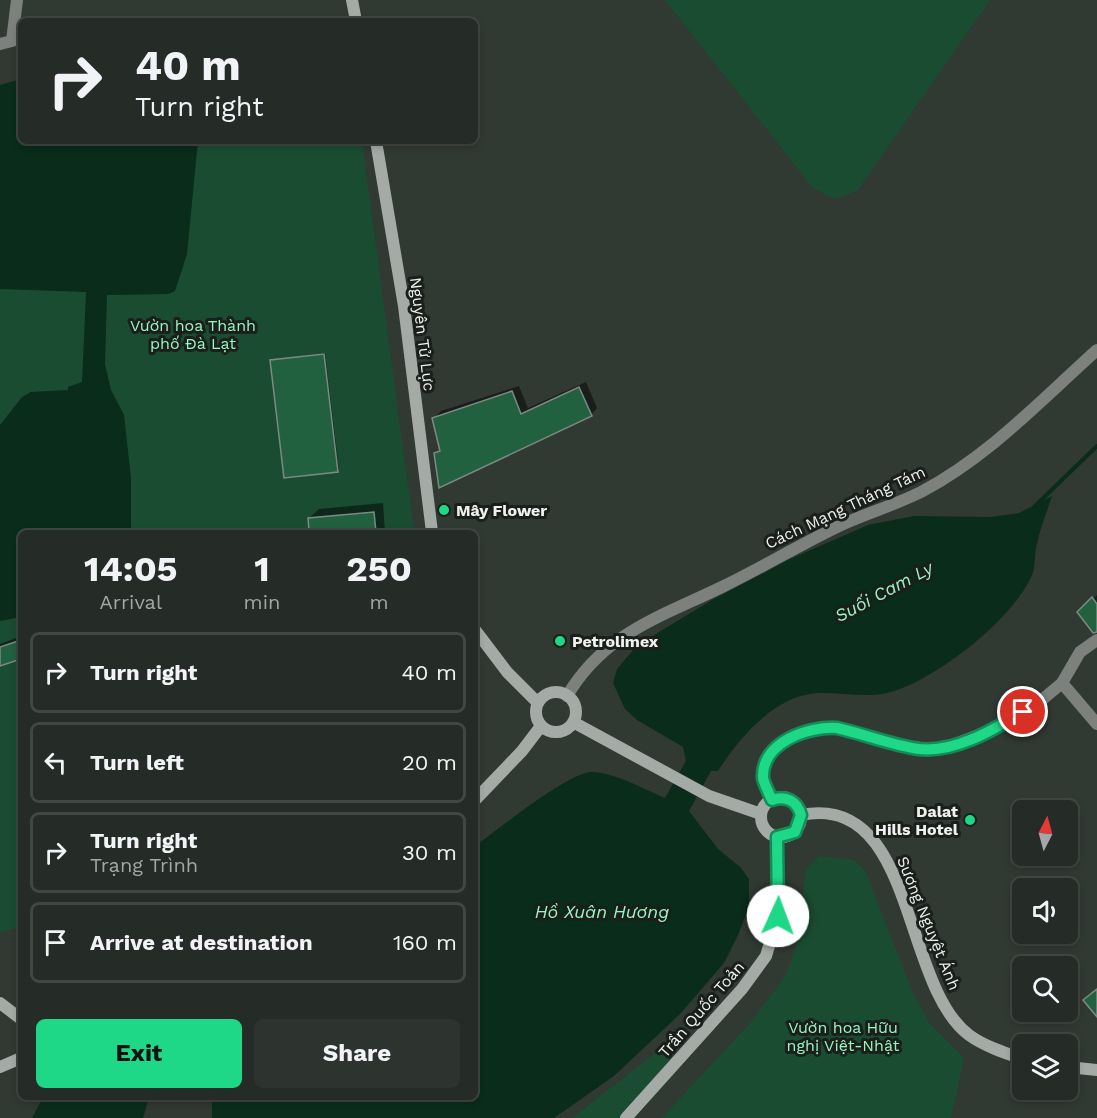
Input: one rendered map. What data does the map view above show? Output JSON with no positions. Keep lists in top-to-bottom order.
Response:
{
  "streets": {
    "main road": ["Nguyên Tử Lực", "Sương Nguyệt Ánh", "Trần Quốc Toản"],
    "street": ["Cách Mạng Tháng Tám"]
  },
  "crossings": [
    ["Sương Nguyệt Ánh", "Trần Quốc Toản"]
  ],
  "water": ["Suối Cam Ly", "Hồ Xuân Hương"],
  "parks": ["Vườn hoa Thành phố Đà Lạt", "Vườn hoa Hữu nghị Việt-Nhật"],
  "places": ["Mây Flower", "Petrolimex", "Dalat Hills Hotel"],
  "north": "top",
  "page": {
    "turn": ["40 m", "Turn right"],
    "eta": [
      "14:05",
      "Arrival",
      "1",
      "min",
      "250",
      "m"
    ],
    "list": [
      {
        "name": "Turn right",
        "value": "40 m"
      },
      {
        "name": "Turn left",
        "value": "20 m"
      },
      {
        "name": "Turn right",
        "note": "Trạng Trình",
        "value": "30 m"
      },
      {
        "name": "Arrive at destination",
        "value": "160 m"
      }
    ],
    "buttons": ["Exit", "Share"]
  }
}
